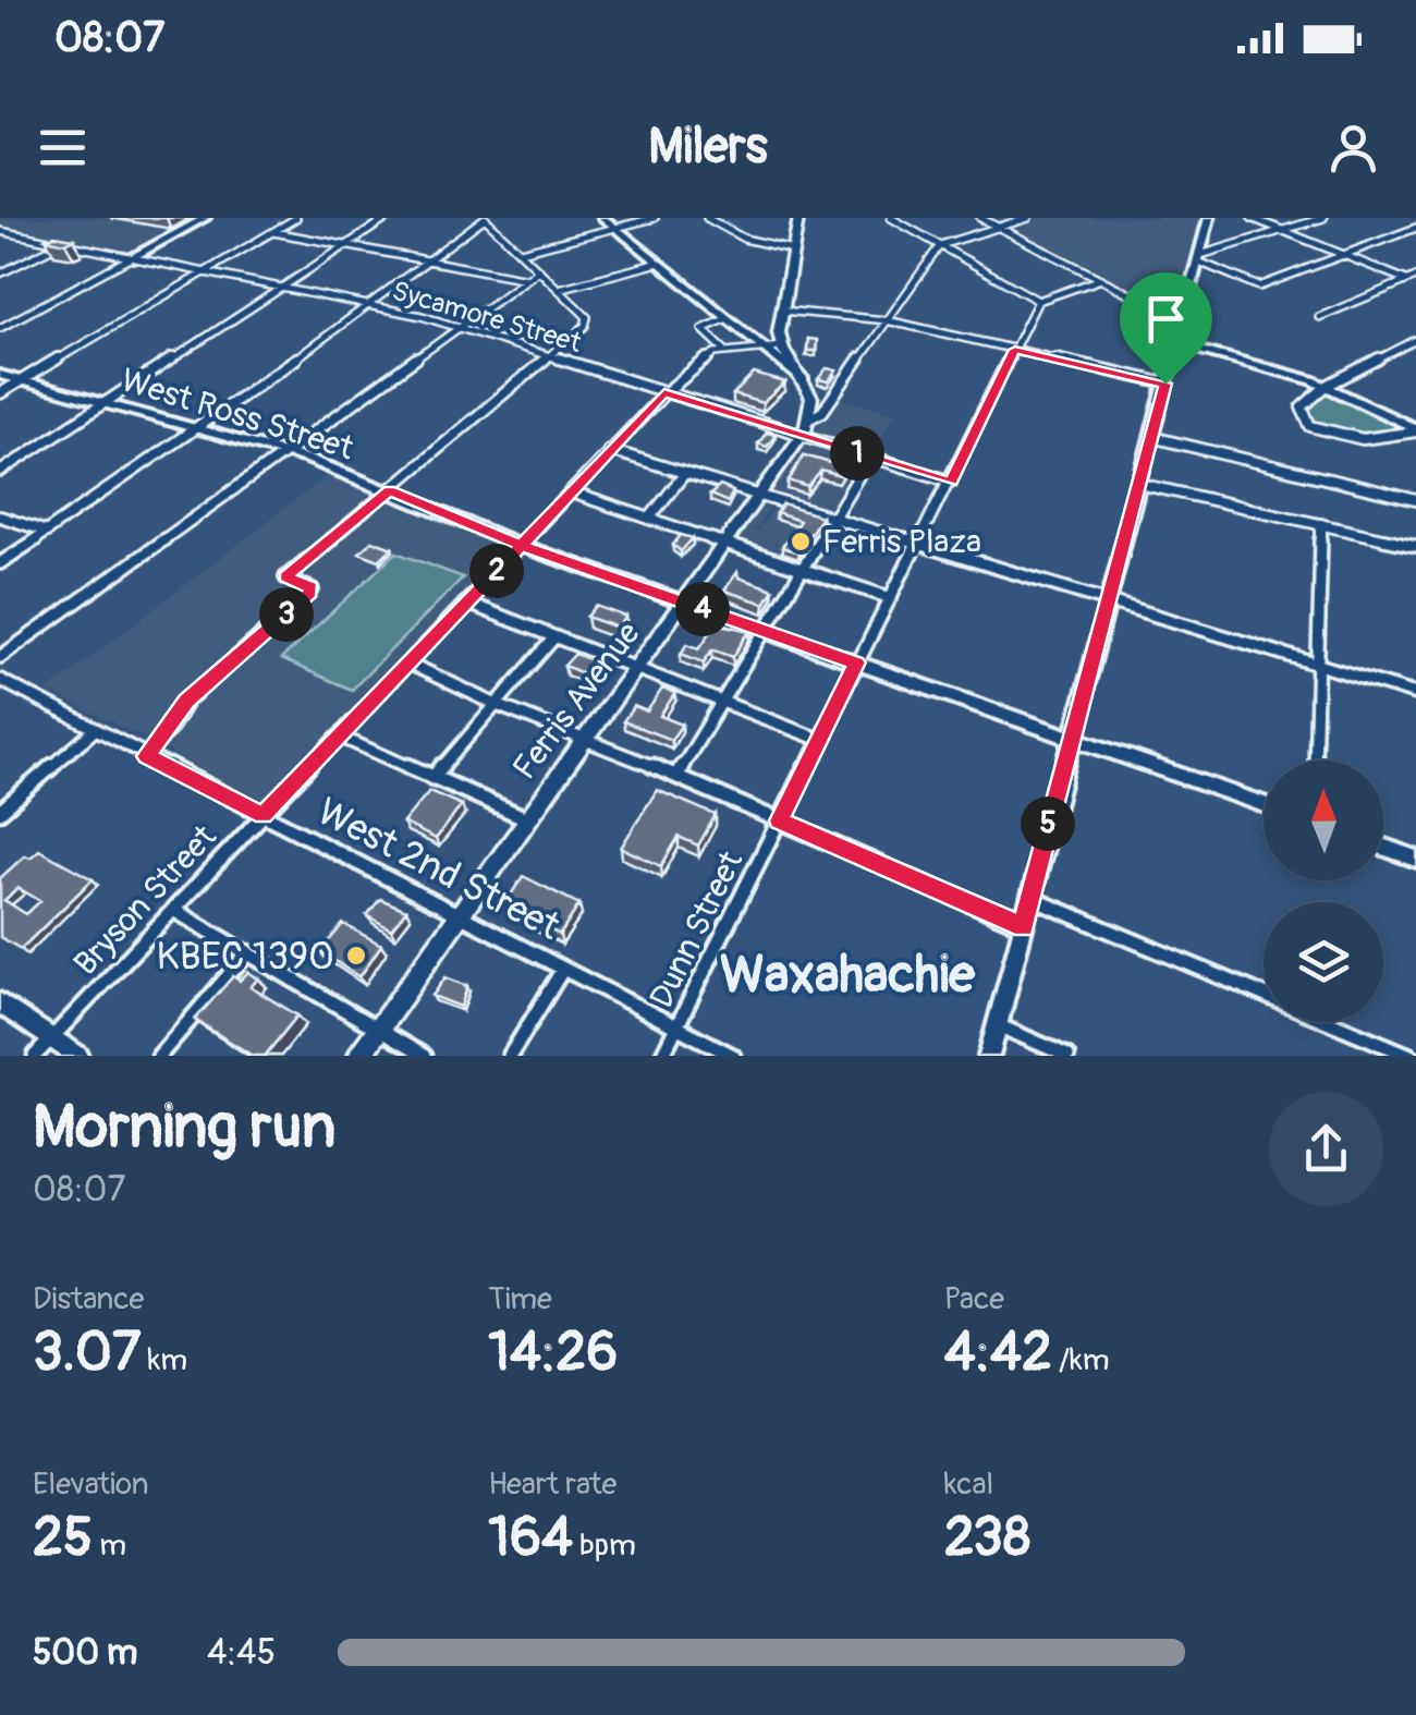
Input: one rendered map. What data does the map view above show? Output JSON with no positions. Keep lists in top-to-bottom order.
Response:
{
  "streets": {
    "main road": ["Ferris Avenue"],
    "street": [
      "Sycamore Street",
      "West Ross Street",
      "West 2nd Street",
      "Bryson Street",
      "Dunn Street"
    ]
  },
  "crossings": [
    ["Sycamore Street", "Ferris Avenue"],
    ["Sycamore Street", "Bryson Street"],
    ["Sycamore Street", "Dunn Street"],
    ["West Ross Street", "Ferris Avenue"],
    ["West Ross Street", "Bryson Street"],
    ["West Ross Street", "Dunn Street"],
    ["Ferris Avenue", "West 2nd Street"],
    ["West 2nd Street", "Bryson Street"],
    ["West 2nd Street", "Dunn Street"]
  ],
  "districts": ["Waxahachie"],
  "places": ["Ferris Plaza", "KBEC 1390"],
  "north": "top",
  "page": {
    "status": "08:07",
    "header": "Milers",
    "pins": [
      "1",
      "2",
      "4",
      "3",
      "5"
    ],
    "heading": ["Morning run", "08:07"],
    "stats": [
      ["Distance", "3.07 km"],
      ["Time", "14:26"],
      ["Pace", "4:42 /km"],
      ["Elevation", "25 m"],
      ["Heart rate", "164 bpm"],
      ["kcal", "238"]
    ],
    "list": [
      {
        "name": "500 m",
        "note": "4:45"
      }
    ]
  }
}
